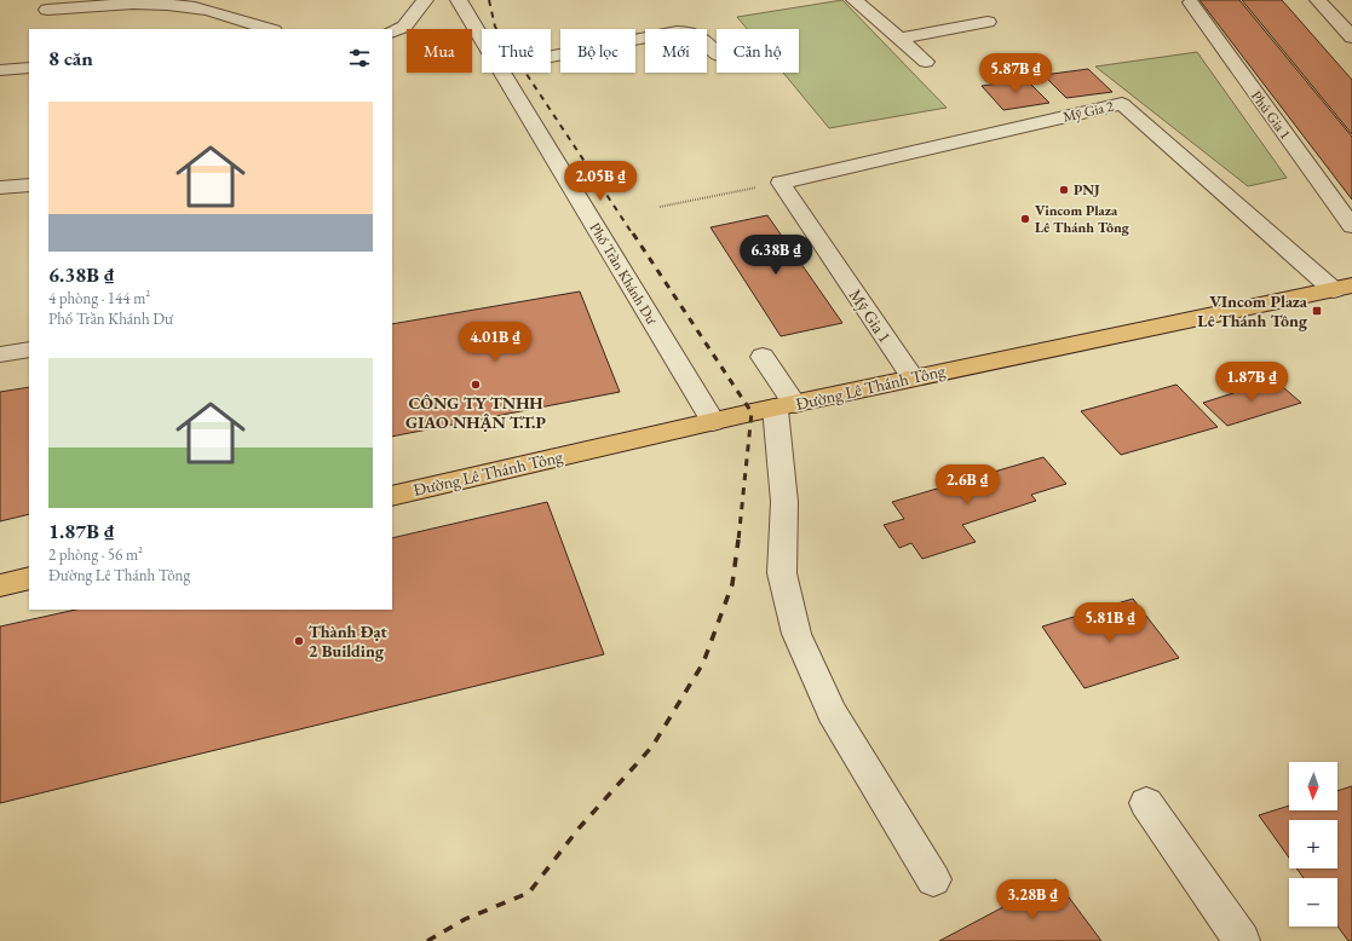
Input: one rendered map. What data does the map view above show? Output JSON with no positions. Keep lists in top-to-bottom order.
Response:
{
  "streets": {
    "main road": ["Đường Lê Thánh Tông"],
    "street": [
      "Mỹ Gia 2",
      "Phú Gia 1",
      "Phố Trần Khánh Dư",
      "Mỹ Gia 1"
    ]
  },
  "crossings": [
    ["Mỹ Gia 2", "Mỹ Gia 1"],
    ["Mỹ Gia 2", "Đường Lê Thánh Tông"],
    ["Phố Trần Khánh Dư", "Đường Lê Thánh Tông"],
    ["Mỹ Gia 1", "Đường Lê Thánh Tông"]
  ],
  "places": {
    "other": [
      "PNJ",
      "Vincom Plaza Lê Thánh Tông",
      "CÔNG TY TNHH GIAO NHẬN T.T.P",
      "Thành Đạt 2 Building"
    ],
    "transit": ["VIncom Plaza Lê Thánh Tông"]
  },
  "north": "bottom",
  "page": {
    "chip": [
      "Mua",
      "Thuê",
      "Bộ lọc",
      "Mới",
      "Căn hộ"
    ],
    "heading": "8 căn",
    "price": [
      "5.87B ₫",
      "2.05B ₫",
      "6.38B ₫",
      "4.01B ₫",
      "1.87B ₫",
      "2.6B ₫",
      "5.81B ₫",
      "3.28B ₫"
    ],
    "list": [
      {
        "name": "6.38B ₫",
        "note": "4 phòng · 144 m² · Phố Trần Khánh Dư"
      },
      {
        "name": "1.87B ₫",
        "note": "2 phòng · 56 m² · Đường Lê Thánh Tông"
      }
    ],
    "map_buttons": ["+", "−"]
  }
}
